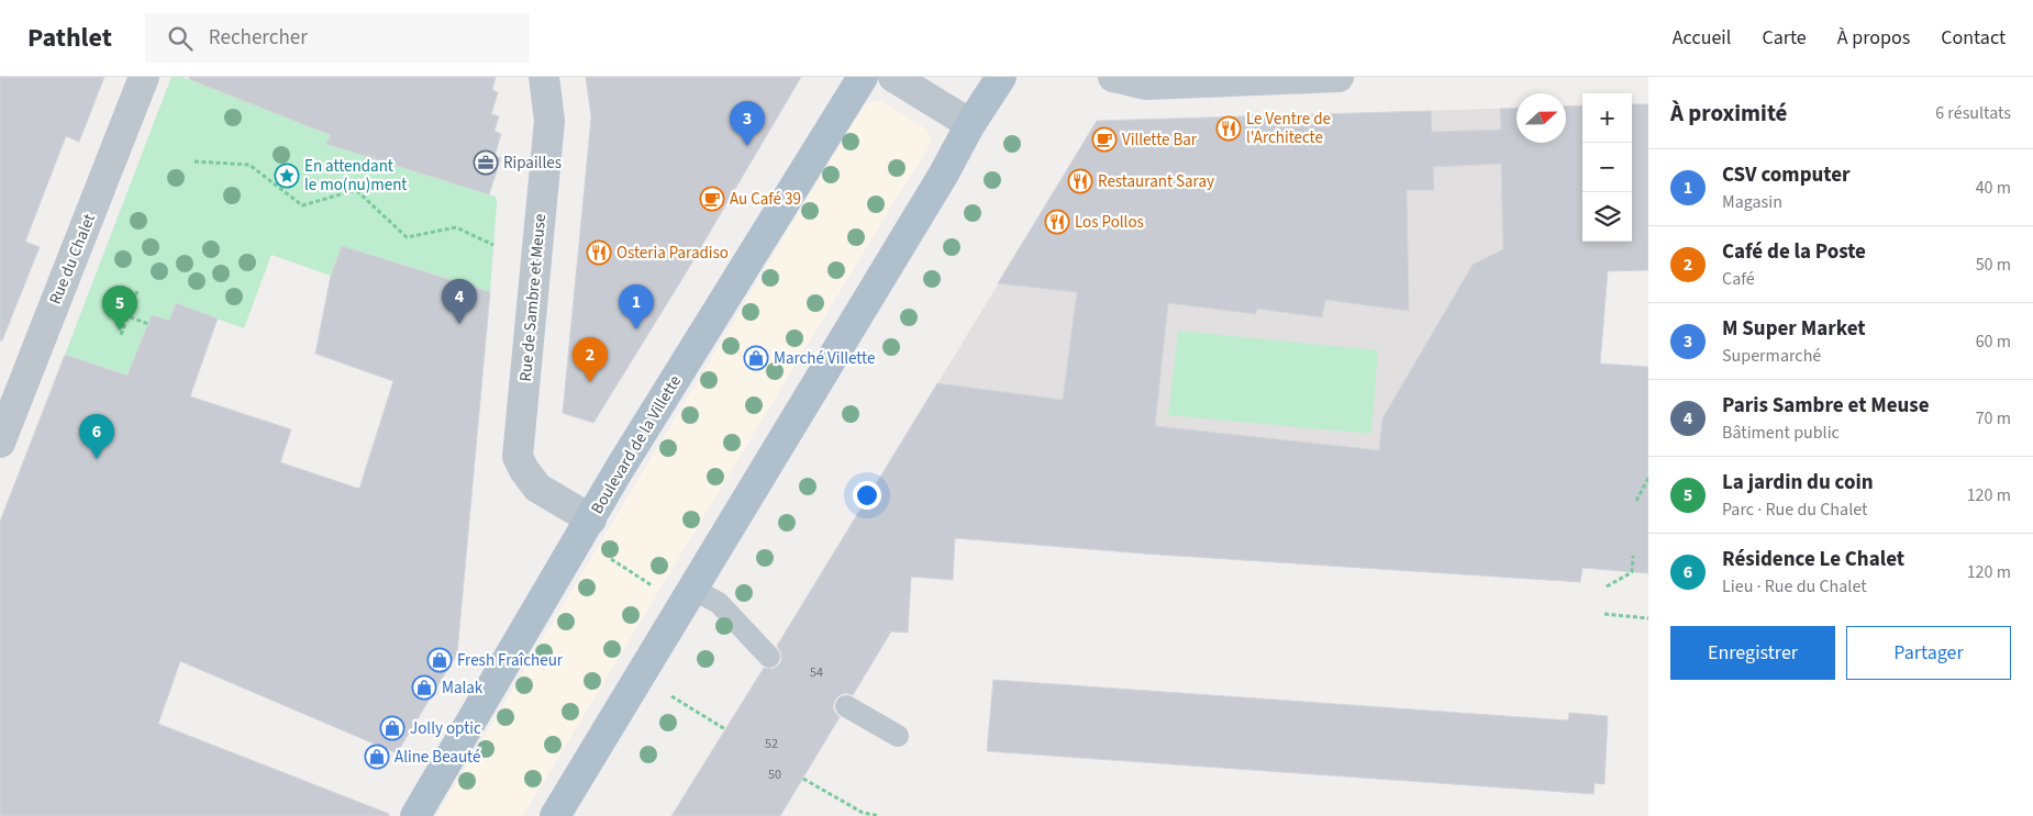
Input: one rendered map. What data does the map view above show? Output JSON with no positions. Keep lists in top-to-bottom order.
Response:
{
  "streets": {
    "main road": ["Boulevard de la Villette"],
    "street": ["Rue du Chalet", "Rue de Sambre et Meuse"]
  },
  "crossings": [
    ["Rue de Sambre et Meuse", "Boulevard de la Villette"]
  ],
  "places": {
    "restaurant": [
      "Le Ventre de l'Architecte",
      "Restaurant Saray",
      "Los Pollos",
      "Osteria Paradiso"
    ],
    "cafe": ["Villette Bar", "Au Café 39"],
    "office": ["Ripailles"],
    "place": ["En attendant le mo(nu)ment"],
    "shop": [
      "Marché Villette",
      "Fresh Fraîcheur",
      "Malak",
      "Jolly optic",
      "Aline Beauté"
    ]
  },
  "house_numbers": ["54", "52", "50"],
  "north": "right",
  "page": {
    "header": "Pathlet",
    "search": "Rechercher",
    "nav": [
      "Accueil",
      "Carte",
      "À propos",
      "Contact"
    ],
    "heading": ["À proximité", "6 résultats"],
    "map_buttons": ["+", "−"],
    "pins": [
      "3",
      "4",
      "1",
      "5",
      "2",
      "6"
    ],
    "list": [
      {
        "mark": "1",
        "name": "CSV computer",
        "note": "Magasin",
        "value": "40 m"
      },
      {
        "mark": "2",
        "name": "Café de la Poste",
        "note": "Café",
        "value": "50 m"
      },
      {
        "mark": "3",
        "name": "M Super Market",
        "note": "Supermarché",
        "value": "60 m"
      },
      {
        "mark": "4",
        "name": "Paris Sambre et Meuse",
        "note": "Bâtiment public",
        "value": "70 m"
      },
      {
        "mark": "5",
        "name": "La jardin du coin",
        "note": "Parc · Rue du Chalet",
        "value": "120 m"
      },
      {
        "mark": "6",
        "name": "Résidence Le Chalet",
        "note": "Lieu · Rue du Chalet",
        "value": "120 m"
      }
    ],
    "buttons": ["Enregistrer", "Partager"]
  }
}
